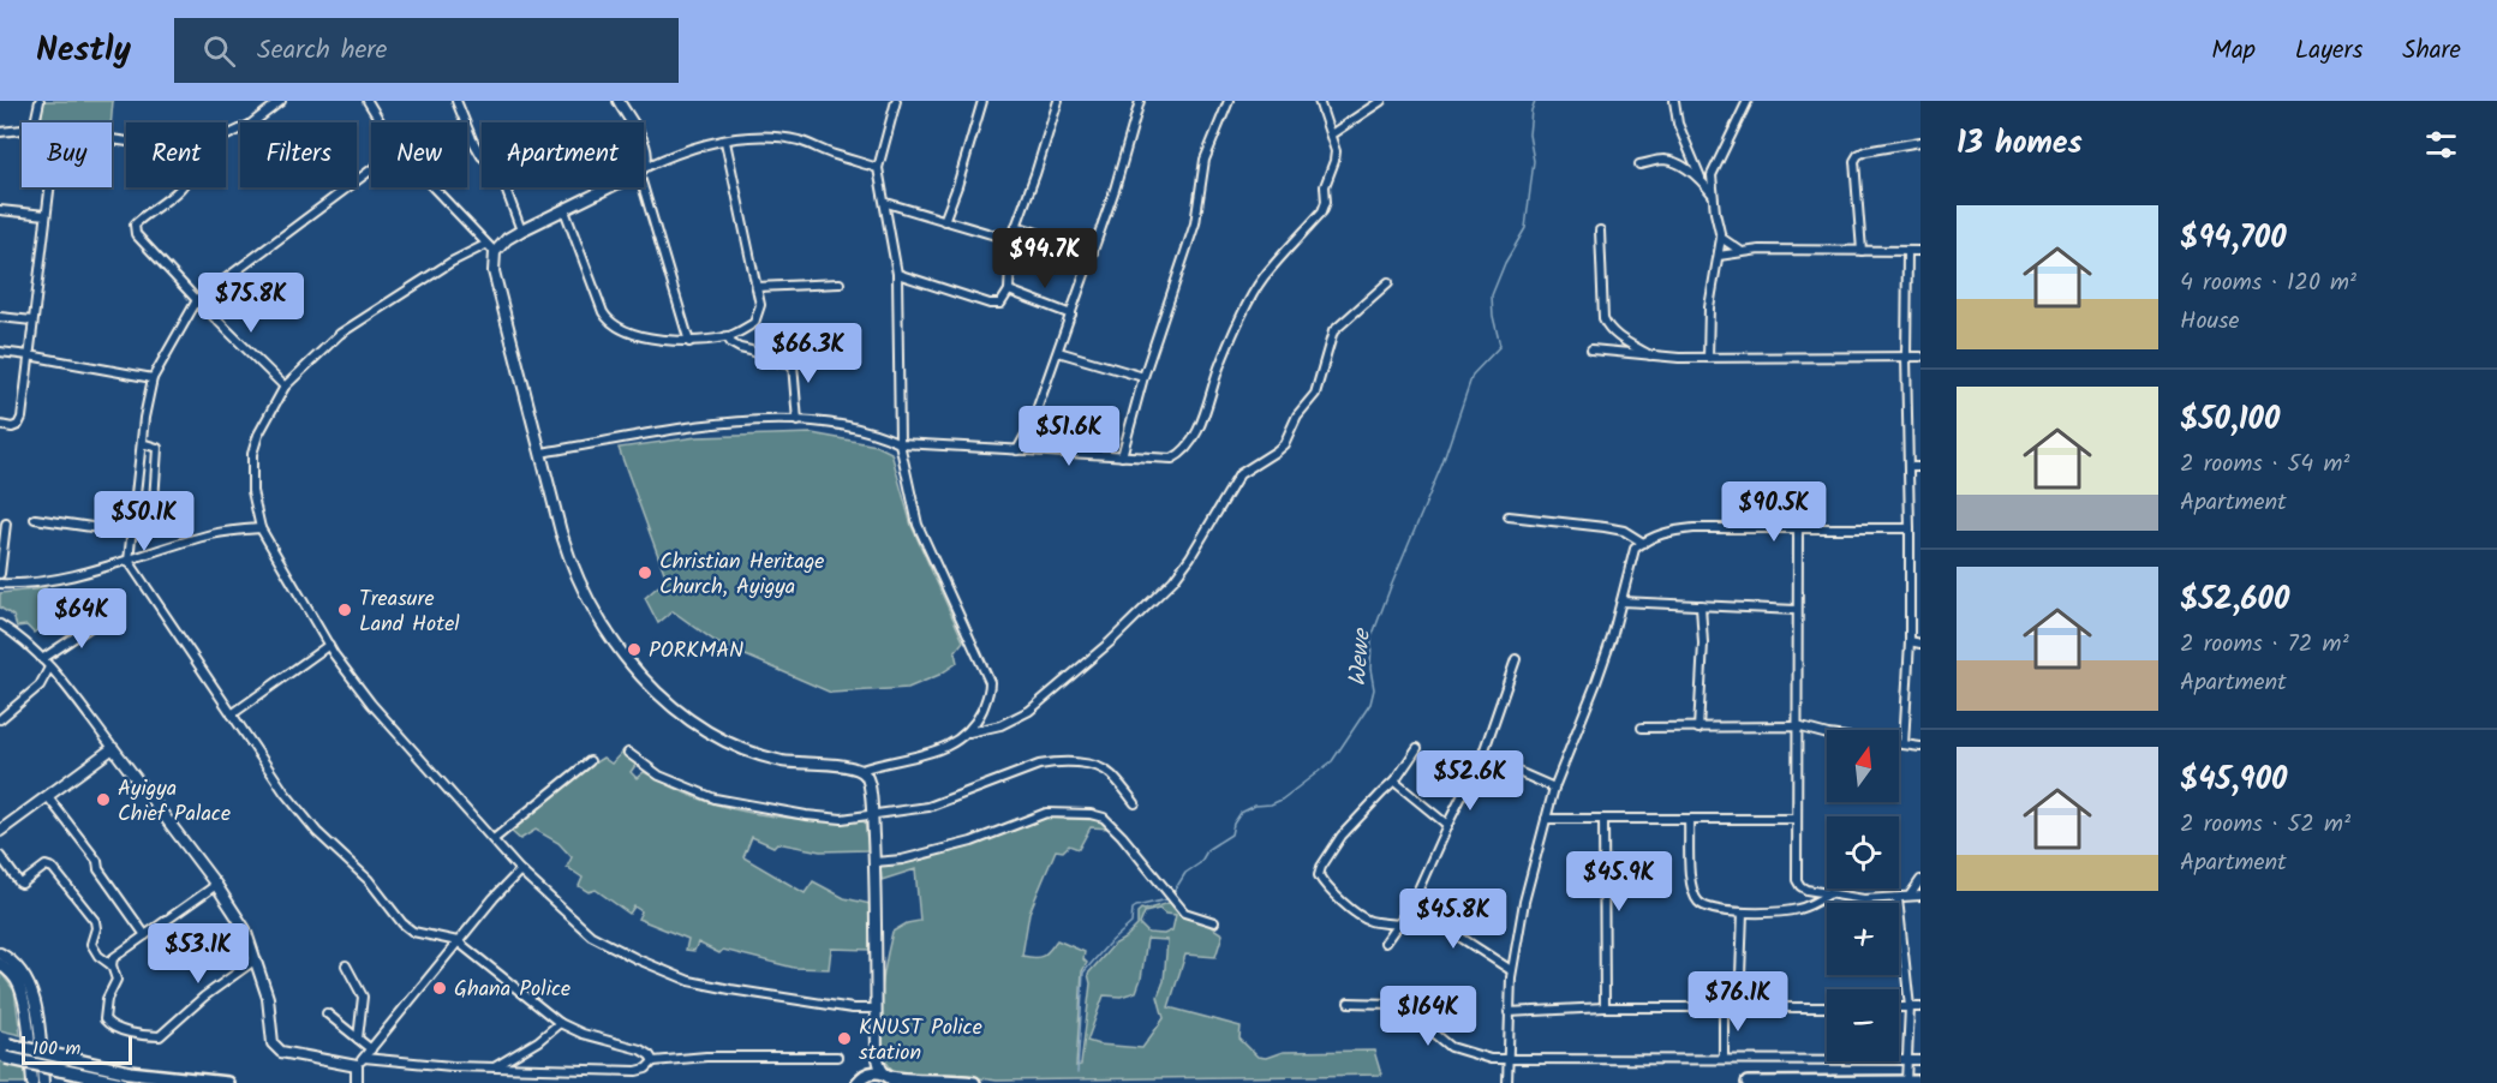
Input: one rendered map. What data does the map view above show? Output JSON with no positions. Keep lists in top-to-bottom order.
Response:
{
  "water": ["Wewe"],
  "places": [
    "Christian Heritage Church, Ayigya",
    "Treasure Land Hotel",
    "PORKMAN",
    "Ayigya Chief Palace",
    "Ghana Police",
    "KNUST Police station"
  ],
  "scale_bar": "100 m",
  "north": "top",
  "page": {
    "header": "Nestly",
    "search": "Search here",
    "nav": ["Map", "Layers", "Share"],
    "heading": "13 homes",
    "chip": [
      "Buy",
      "Rent",
      "Filters",
      "New",
      "Apartment"
    ],
    "list": [
      {
        "name": "$94,700",
        "note": "4 rooms · 120 m² · House"
      },
      {
        "name": "$50,100",
        "note": "2 rooms · 54 m² · Apartment"
      },
      {
        "name": "$52,600",
        "note": "2 rooms · 72 m² · Apartment"
      },
      {
        "name": "$45,900",
        "note": "2 rooms · 52 m² · Apartment"
      }
    ],
    "price": [
      "$94.7K",
      "$75.8K",
      "$66.3K",
      "$51.6K",
      "$90.5K",
      "$50.1K",
      "$64K",
      "$52.6K",
      "$45.9K",
      "$45.8K",
      "$53.1K",
      "$76.1K",
      "$164K"
    ],
    "map_buttons": ["+", "−"],
    "scale": "100 m"
  }
}
